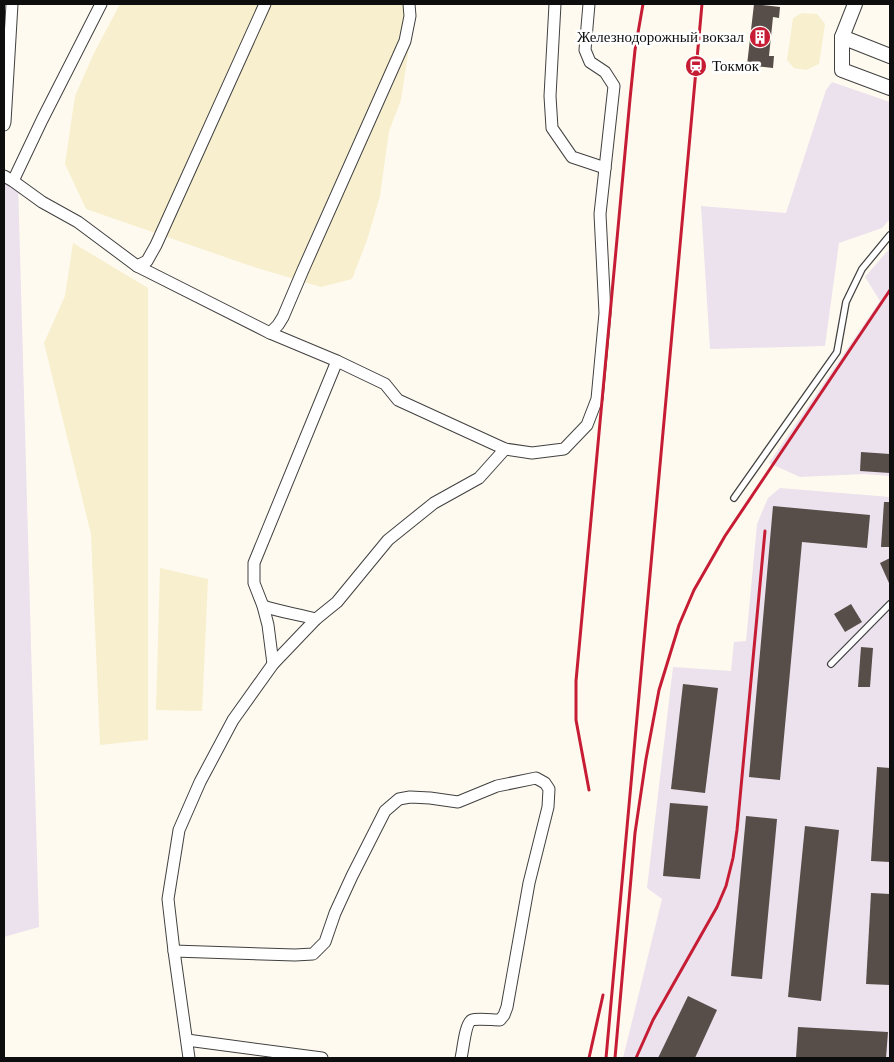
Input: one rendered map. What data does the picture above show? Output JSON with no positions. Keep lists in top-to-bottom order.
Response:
{
  "places": {
    "building": ["Железнодорожный вокзал"],
    "station": ["Токмок"]
  }
}
